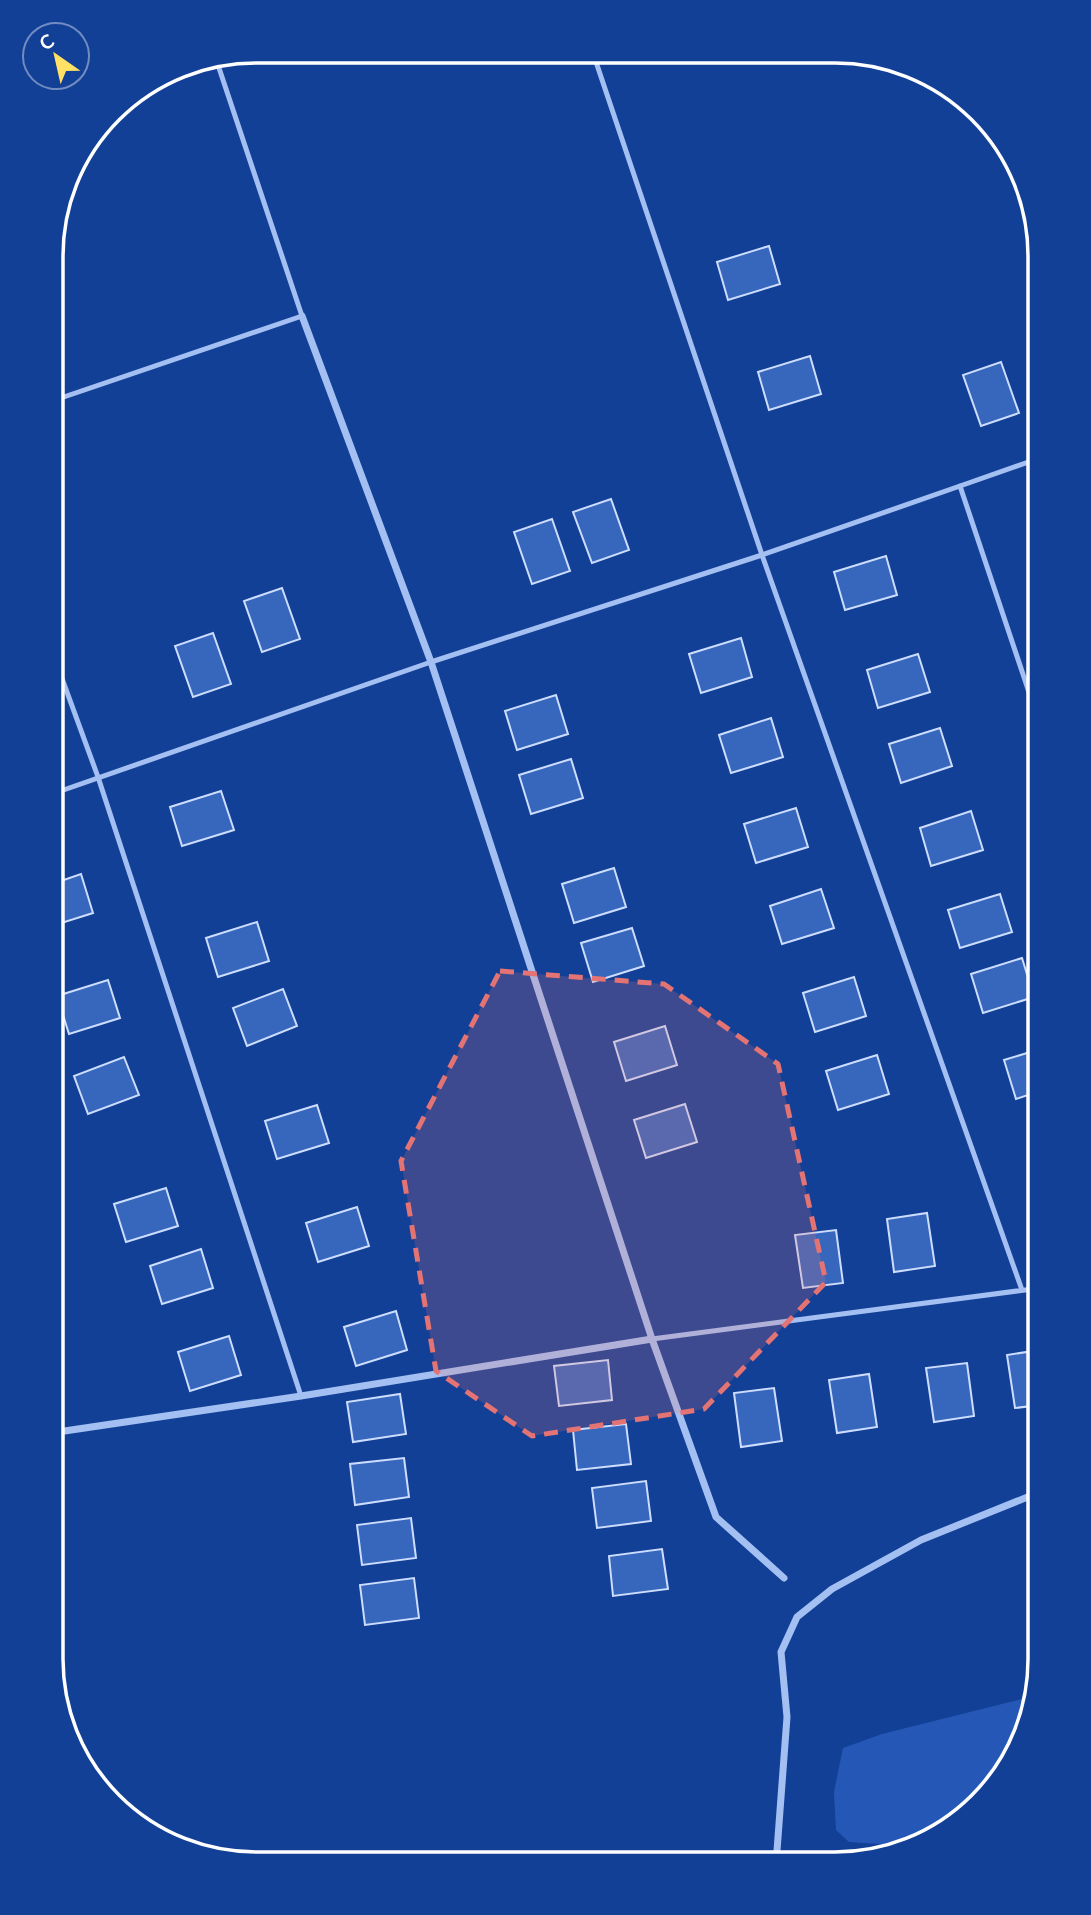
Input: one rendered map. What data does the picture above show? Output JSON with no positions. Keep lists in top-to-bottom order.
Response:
{
  "north": "top left"
}
